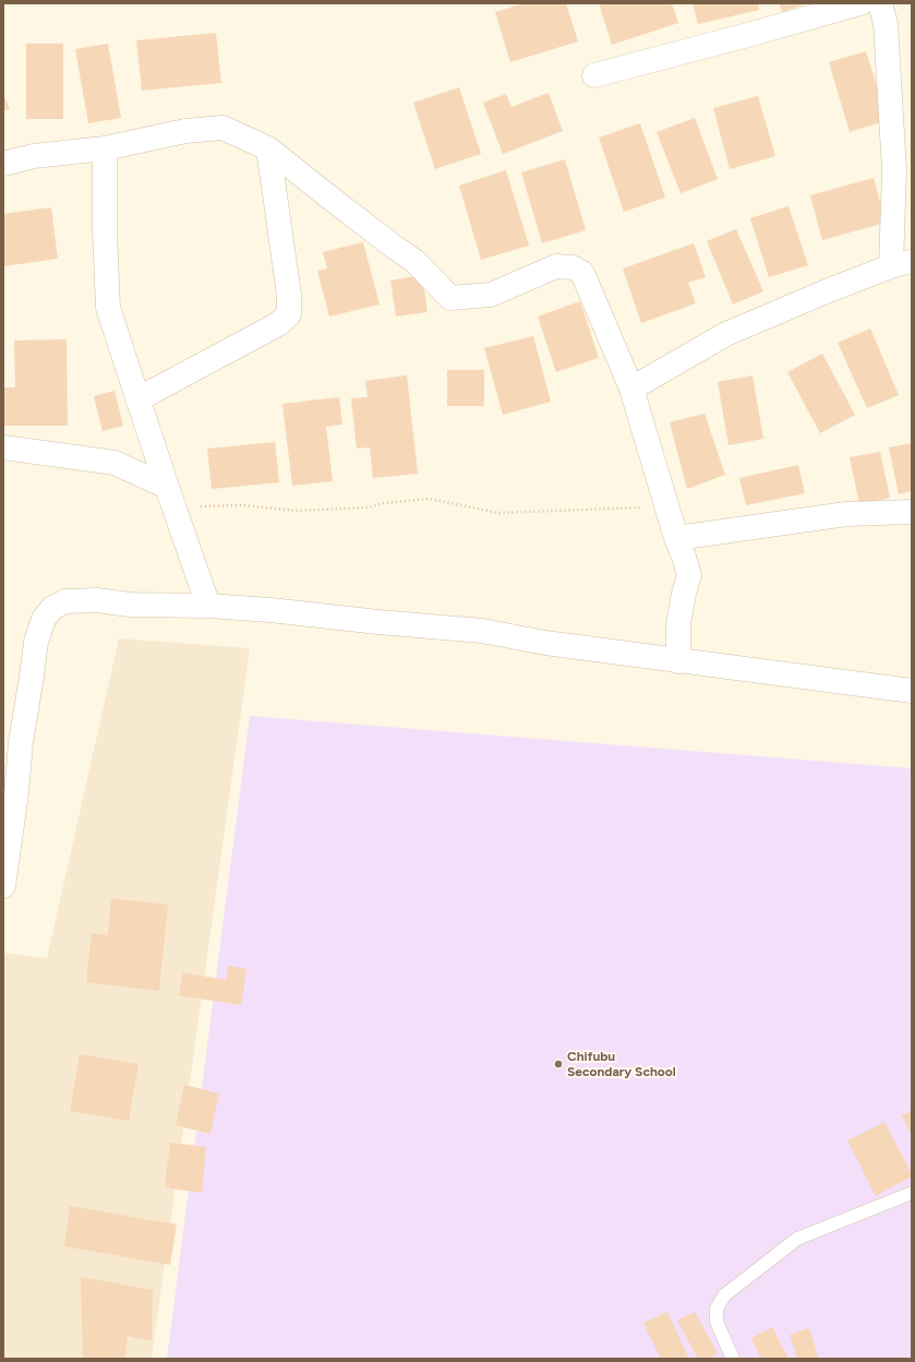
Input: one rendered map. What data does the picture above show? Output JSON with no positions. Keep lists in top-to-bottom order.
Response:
{
  "places": ["Chifubu Secondary School"]
}
